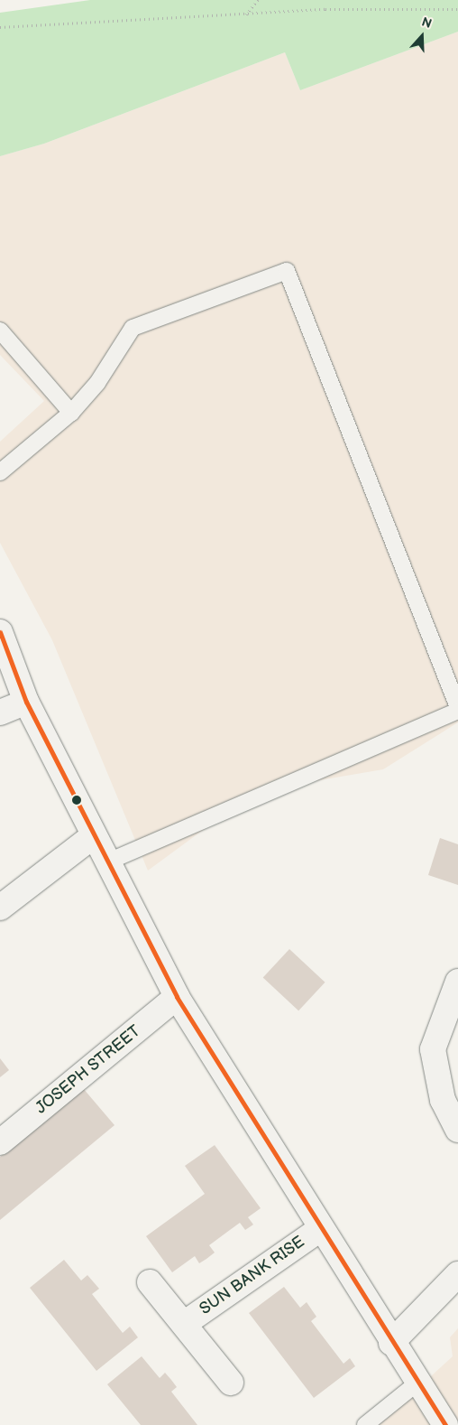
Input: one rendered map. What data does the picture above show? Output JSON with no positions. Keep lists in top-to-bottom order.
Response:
{
  "streets": {
    "street": ["JOSEPH STREET", "SUN BANK RISE"]
  },
  "north": "top"
}
